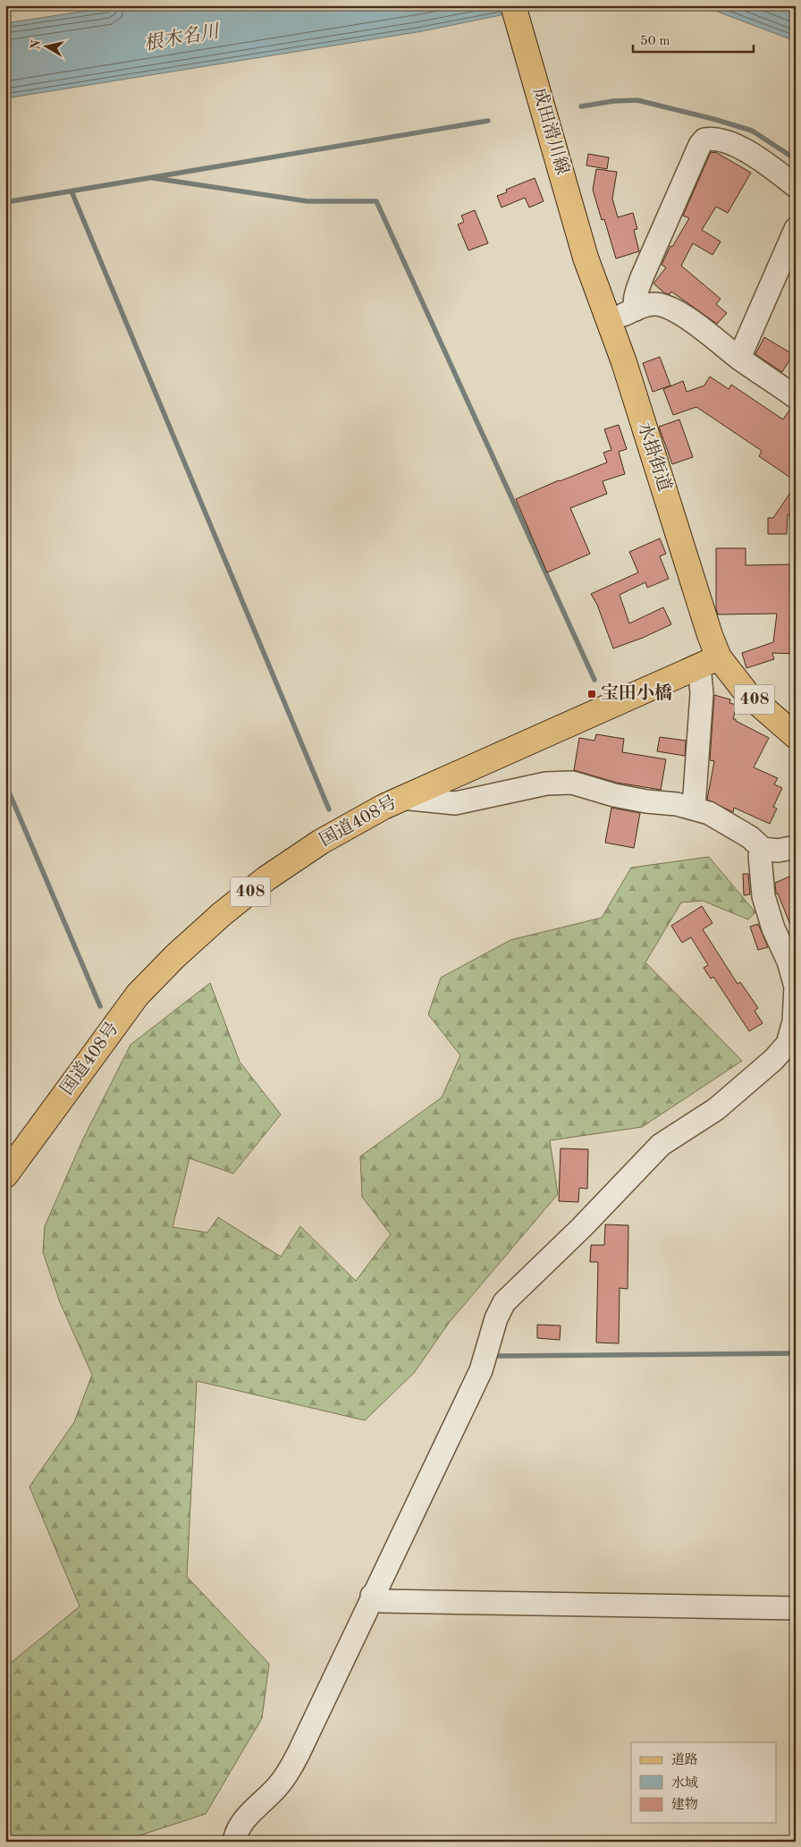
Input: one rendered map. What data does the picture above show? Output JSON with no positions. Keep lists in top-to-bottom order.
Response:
{
  "streets": {
    "main road": [
      "成田滑川線",
      "水掛街道",
      "408",
      "国道408号"
    ]
  },
  "crossings": [
    ["成田滑川線", "水掛街道"],
    ["水掛街道", "408"],
    ["水掛街道", "国道408号"],
    ["408", "国道408号"]
  ],
  "water": ["根木名川"],
  "places": {
    "transit": ["宝田小橋"]
  },
  "legend": ["道路", "水域", "建物"],
  "scale_bar": "50 m",
  "north": "left"
}
